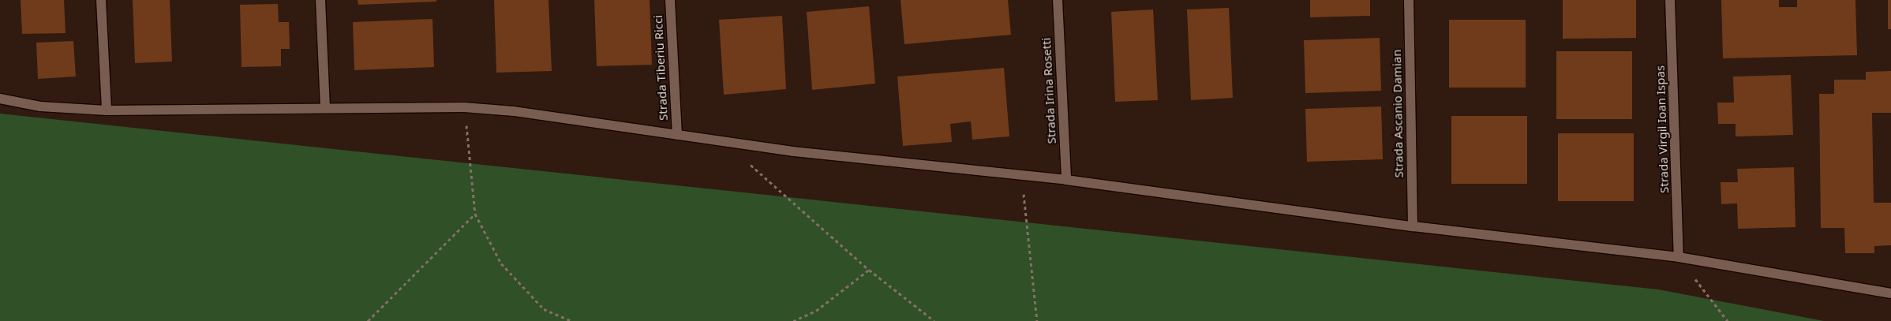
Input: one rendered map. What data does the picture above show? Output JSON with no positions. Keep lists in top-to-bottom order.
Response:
{
  "streets": {
    "street": [
      "Strada Tiberiu Ricci",
      "Strada Irina Rosetti",
      "Strada Ascanio Damian",
      "Strada Virgil Ioan Ispas"
    ]
  }
}
